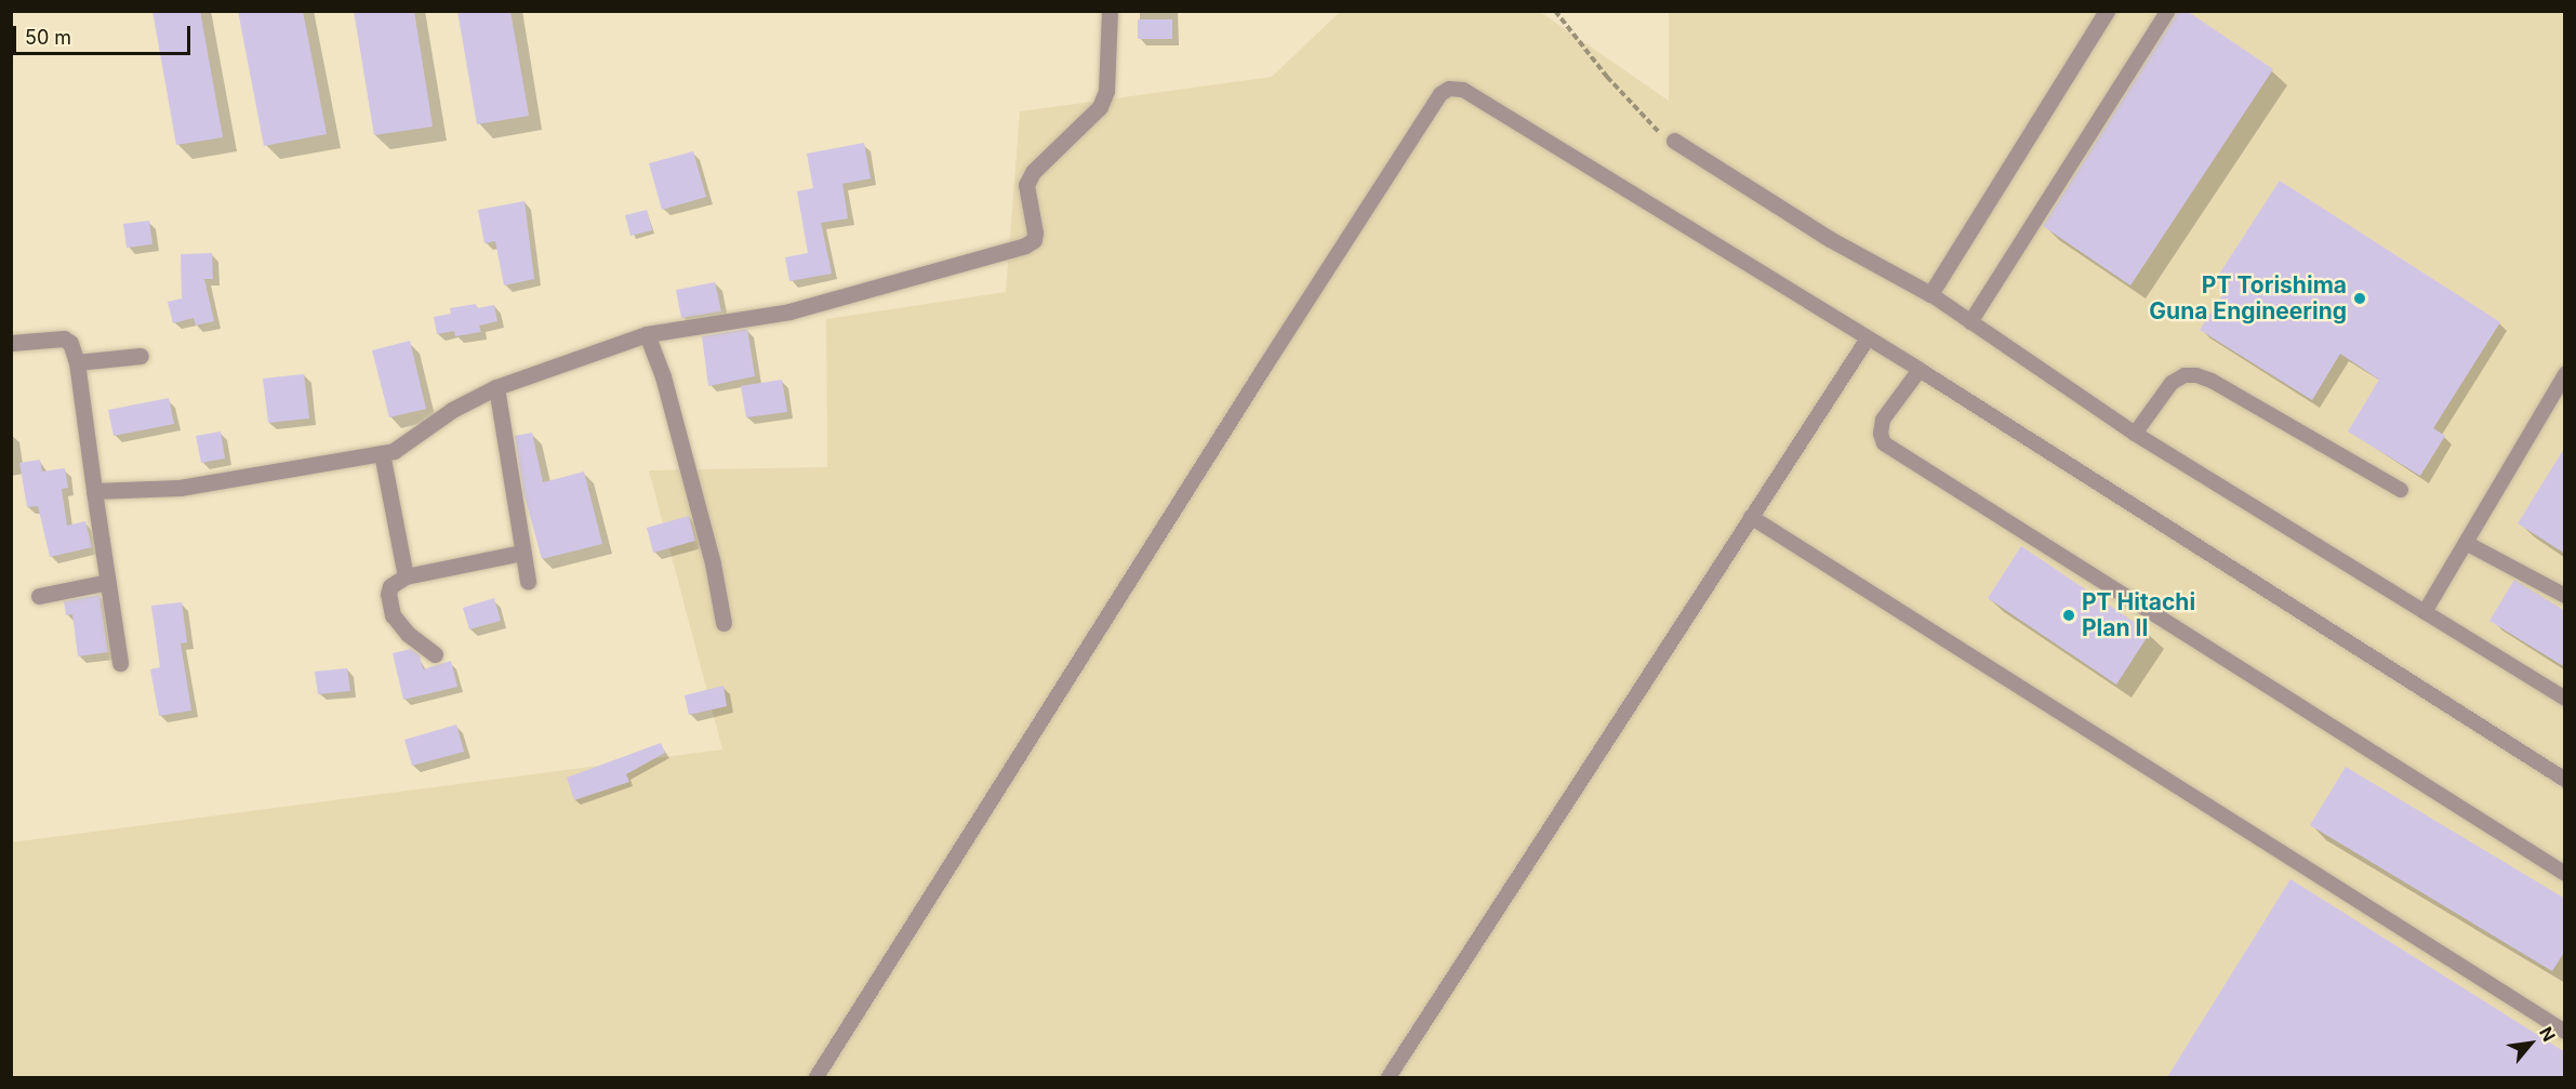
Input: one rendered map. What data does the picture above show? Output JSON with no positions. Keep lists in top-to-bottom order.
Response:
{
  "places": ["PT Torishima Guna Engineering", "PT Hitachi Plan II"],
  "scale_bar": "50 m",
  "north": "top right"
}
